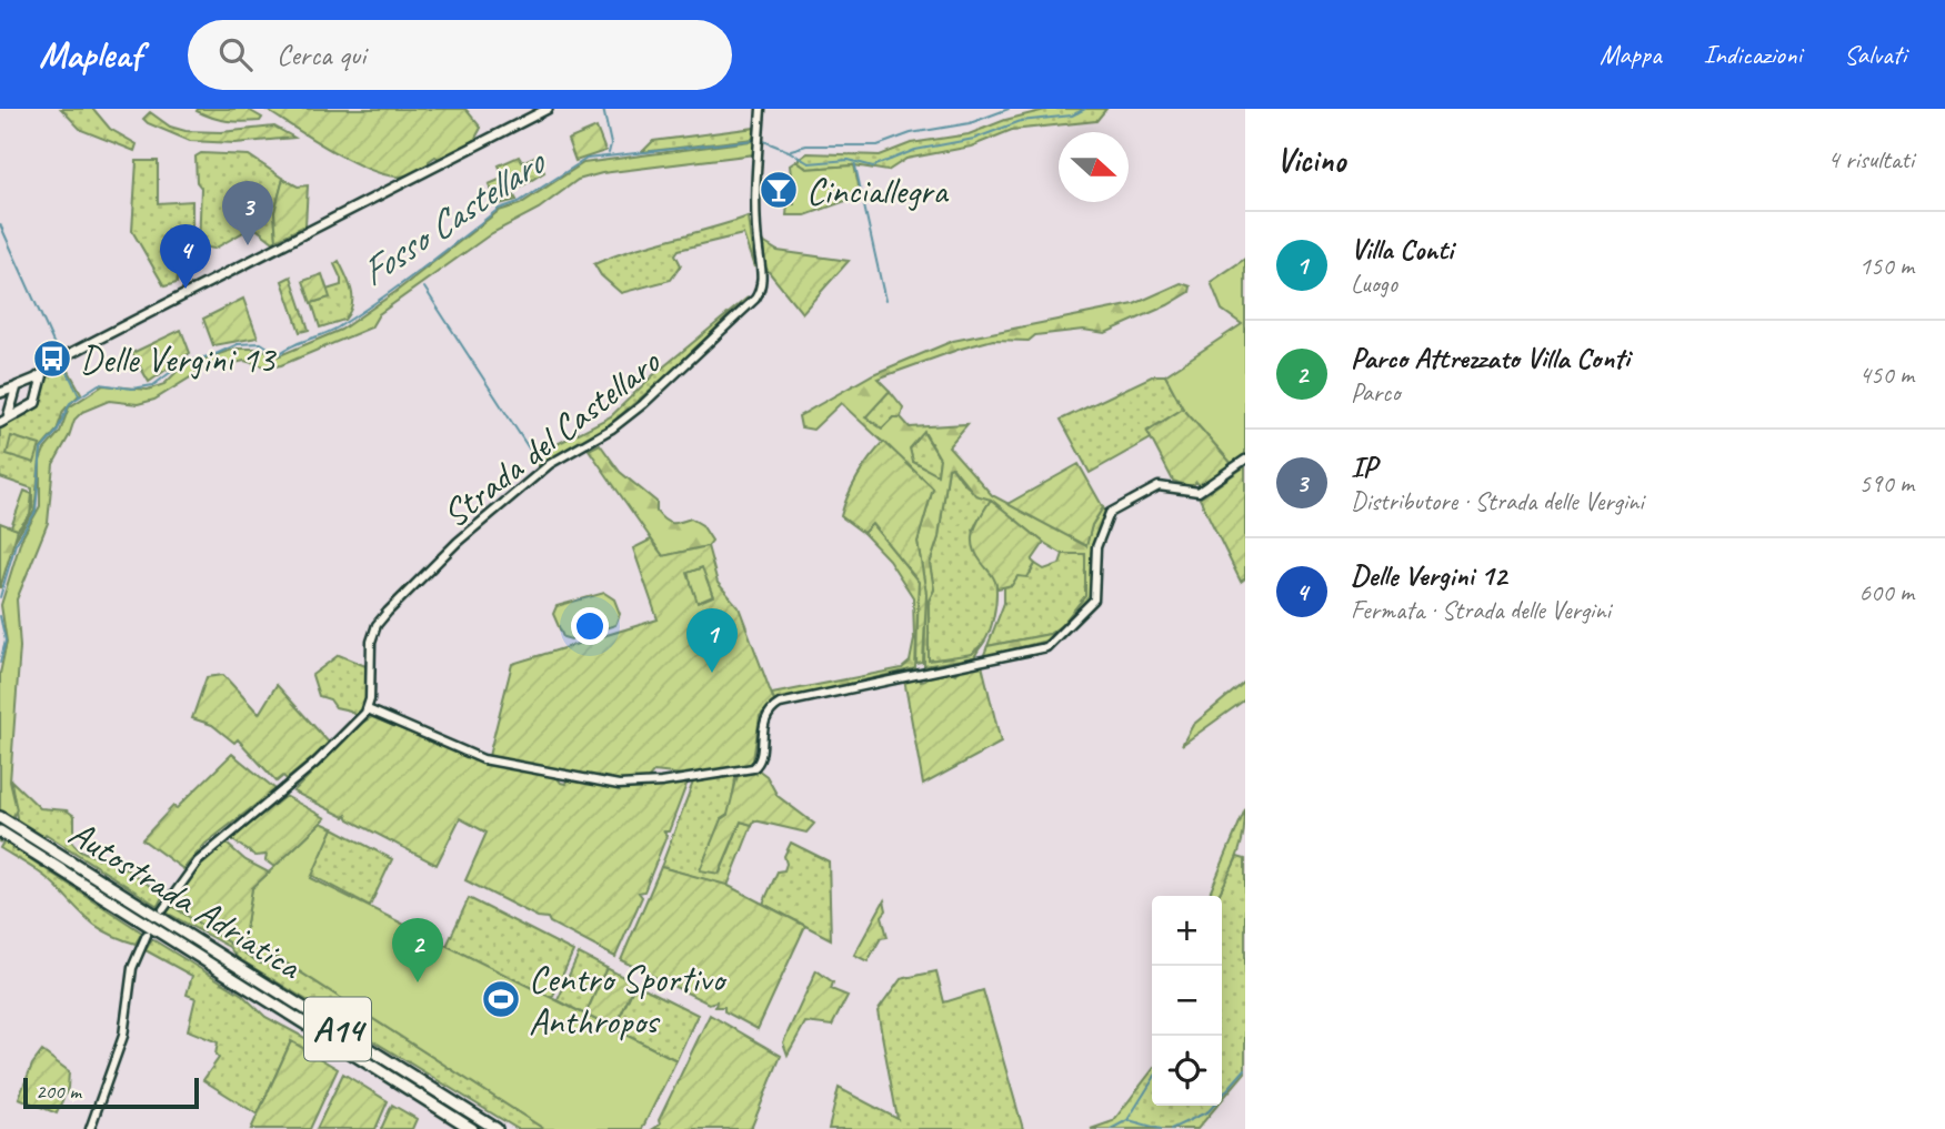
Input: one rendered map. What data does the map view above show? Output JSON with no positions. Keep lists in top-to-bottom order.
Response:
{
  "streets": {
    "highway": ["Autostrada Adriatica", "A14"],
    "street": ["Strada del Castellaro"]
  },
  "water": ["Fosso Castellaro"],
  "places": {
    "bar": ["Cinciallegra"],
    "bus stop": ["Delle Vergini 13"],
    "sports": ["Centro Sportivo Anthropos"]
  },
  "scale_bar": "200 m",
  "north": "right",
  "page": {
    "header": "Mapleaf",
    "search": "Cerca qui",
    "nav": ["Mappa", "Indicazioni", "Salvati"],
    "heading": ["Vicino", "4 risultati"],
    "pins": [
      "3",
      "4",
      "1",
      "2"
    ],
    "list": [
      {
        "mark": "1",
        "name": "Villa Conti",
        "note": "Luogo",
        "value": "150 m"
      },
      {
        "mark": "2",
        "name": "Parco Attrezzato Villa Conti",
        "note": "Parco",
        "value": "450 m"
      },
      {
        "mark": "3",
        "name": "IP",
        "note": "Distributore · Strada delle Vergini",
        "value": "590 m"
      },
      {
        "mark": "4",
        "name": "Delle Vergini 12",
        "note": "Fermata · Strada delle Vergini",
        "value": "600 m"
      }
    ],
    "map_buttons": ["+", "−"],
    "scale": "200 m"
  }
}
